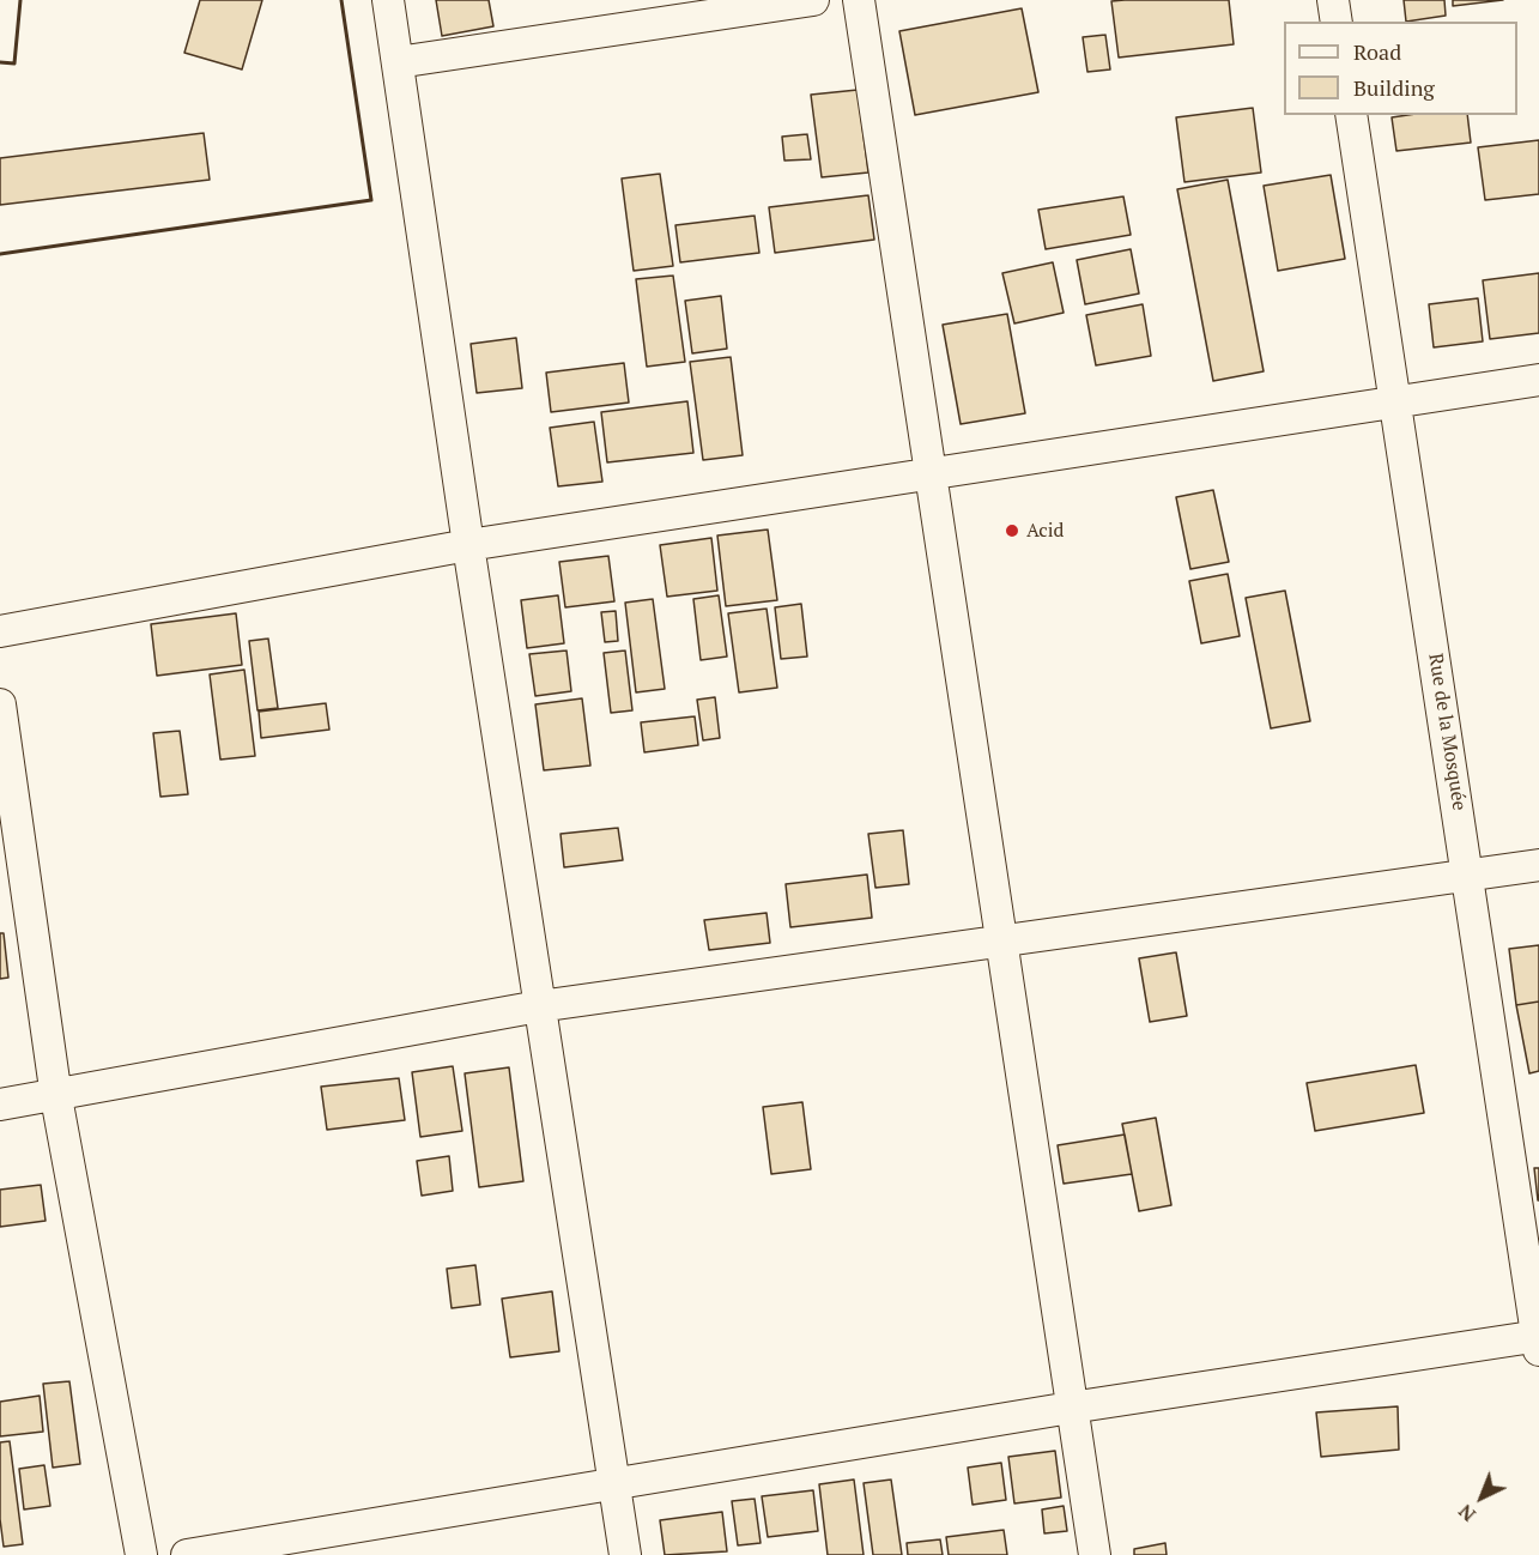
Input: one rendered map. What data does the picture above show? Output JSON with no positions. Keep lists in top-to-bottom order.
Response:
{
  "streets": {
    "street": ["Rue de la Mosquée"]
  },
  "places": ["Acid"],
  "legend": ["Road", "Building"],
  "north": "bottom left"
}
